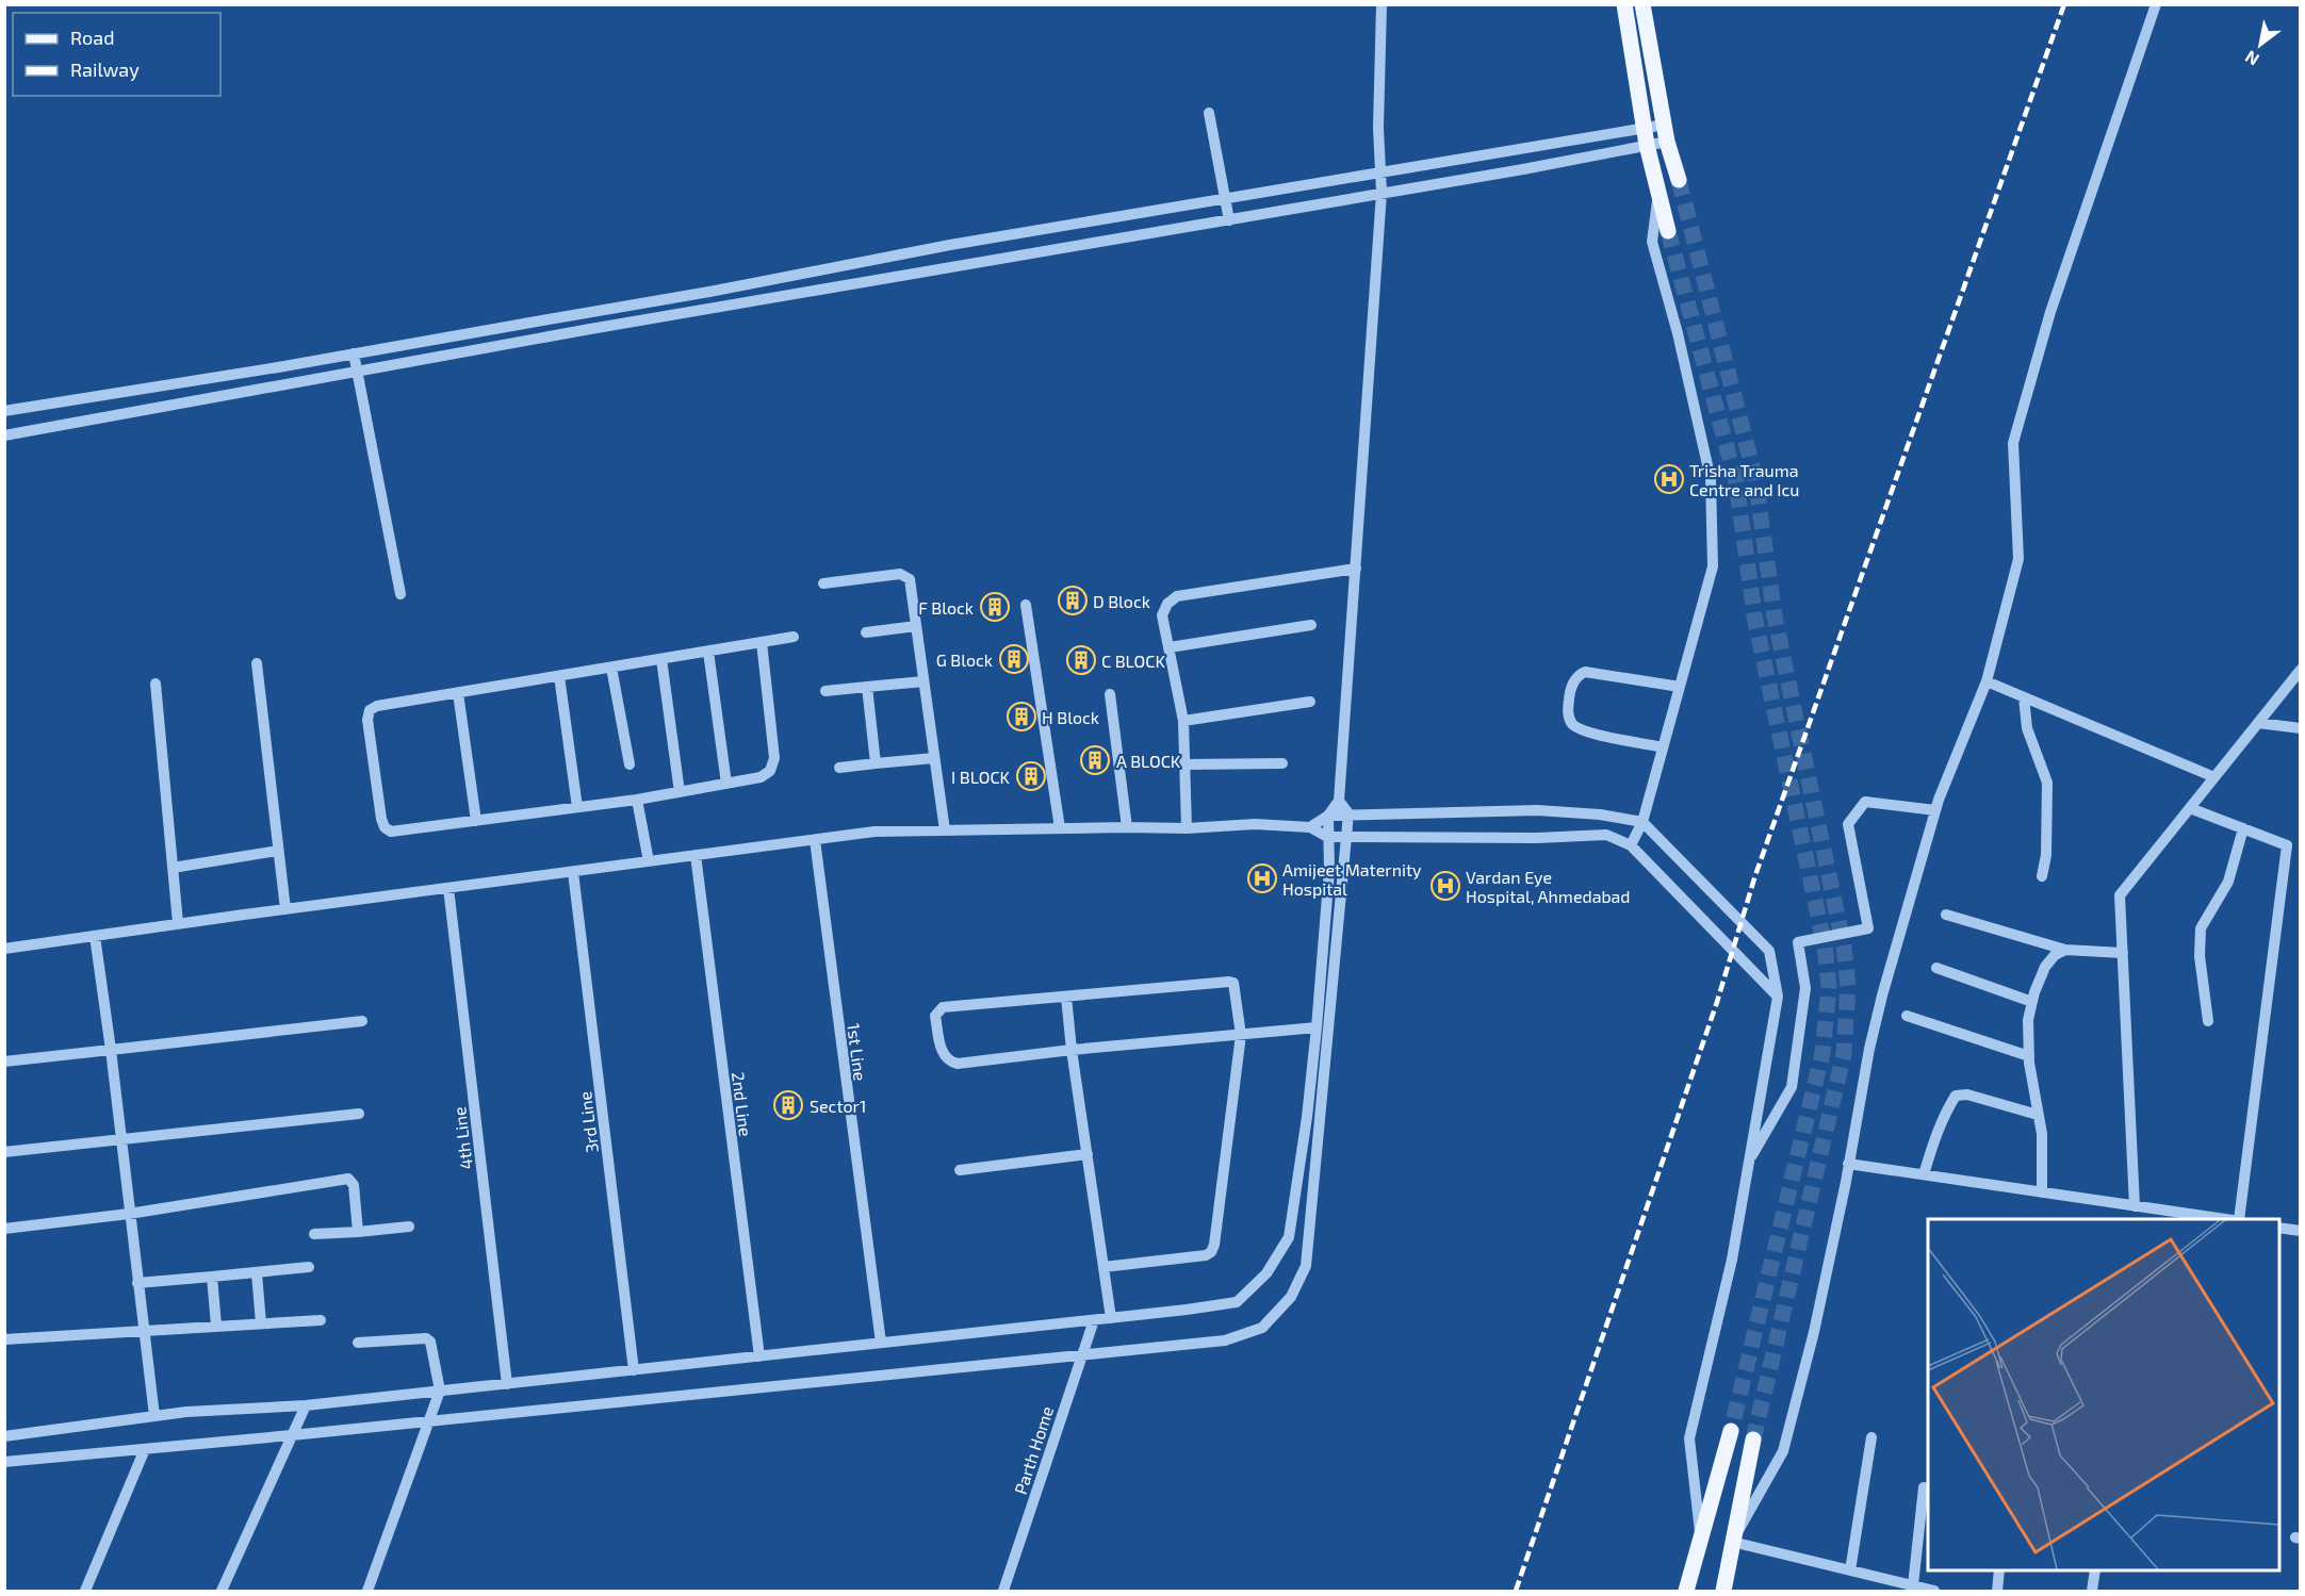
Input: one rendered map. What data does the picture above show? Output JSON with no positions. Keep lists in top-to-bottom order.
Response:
{
  "streets": {
    "street": [
      "1st Line",
      "2nd Line",
      "3rd Line",
      "4th Line",
      "Parth Home"
    ]
  },
  "places": {
    "hospital": ["Trisha Trauma Centre and Icu", "Amijeet Maternity Hospital", "Vardan Eye Hospital, Ahmedabad"],
    "building": [
      "D Block",
      "F Block",
      "G Block",
      "C BLOCK",
      "H Block",
      "A BLOCK",
      "I BLOCK",
      "Sector1"
    ]
  },
  "legend": ["Road", "Railway"],
  "north": "bottom left"
}
